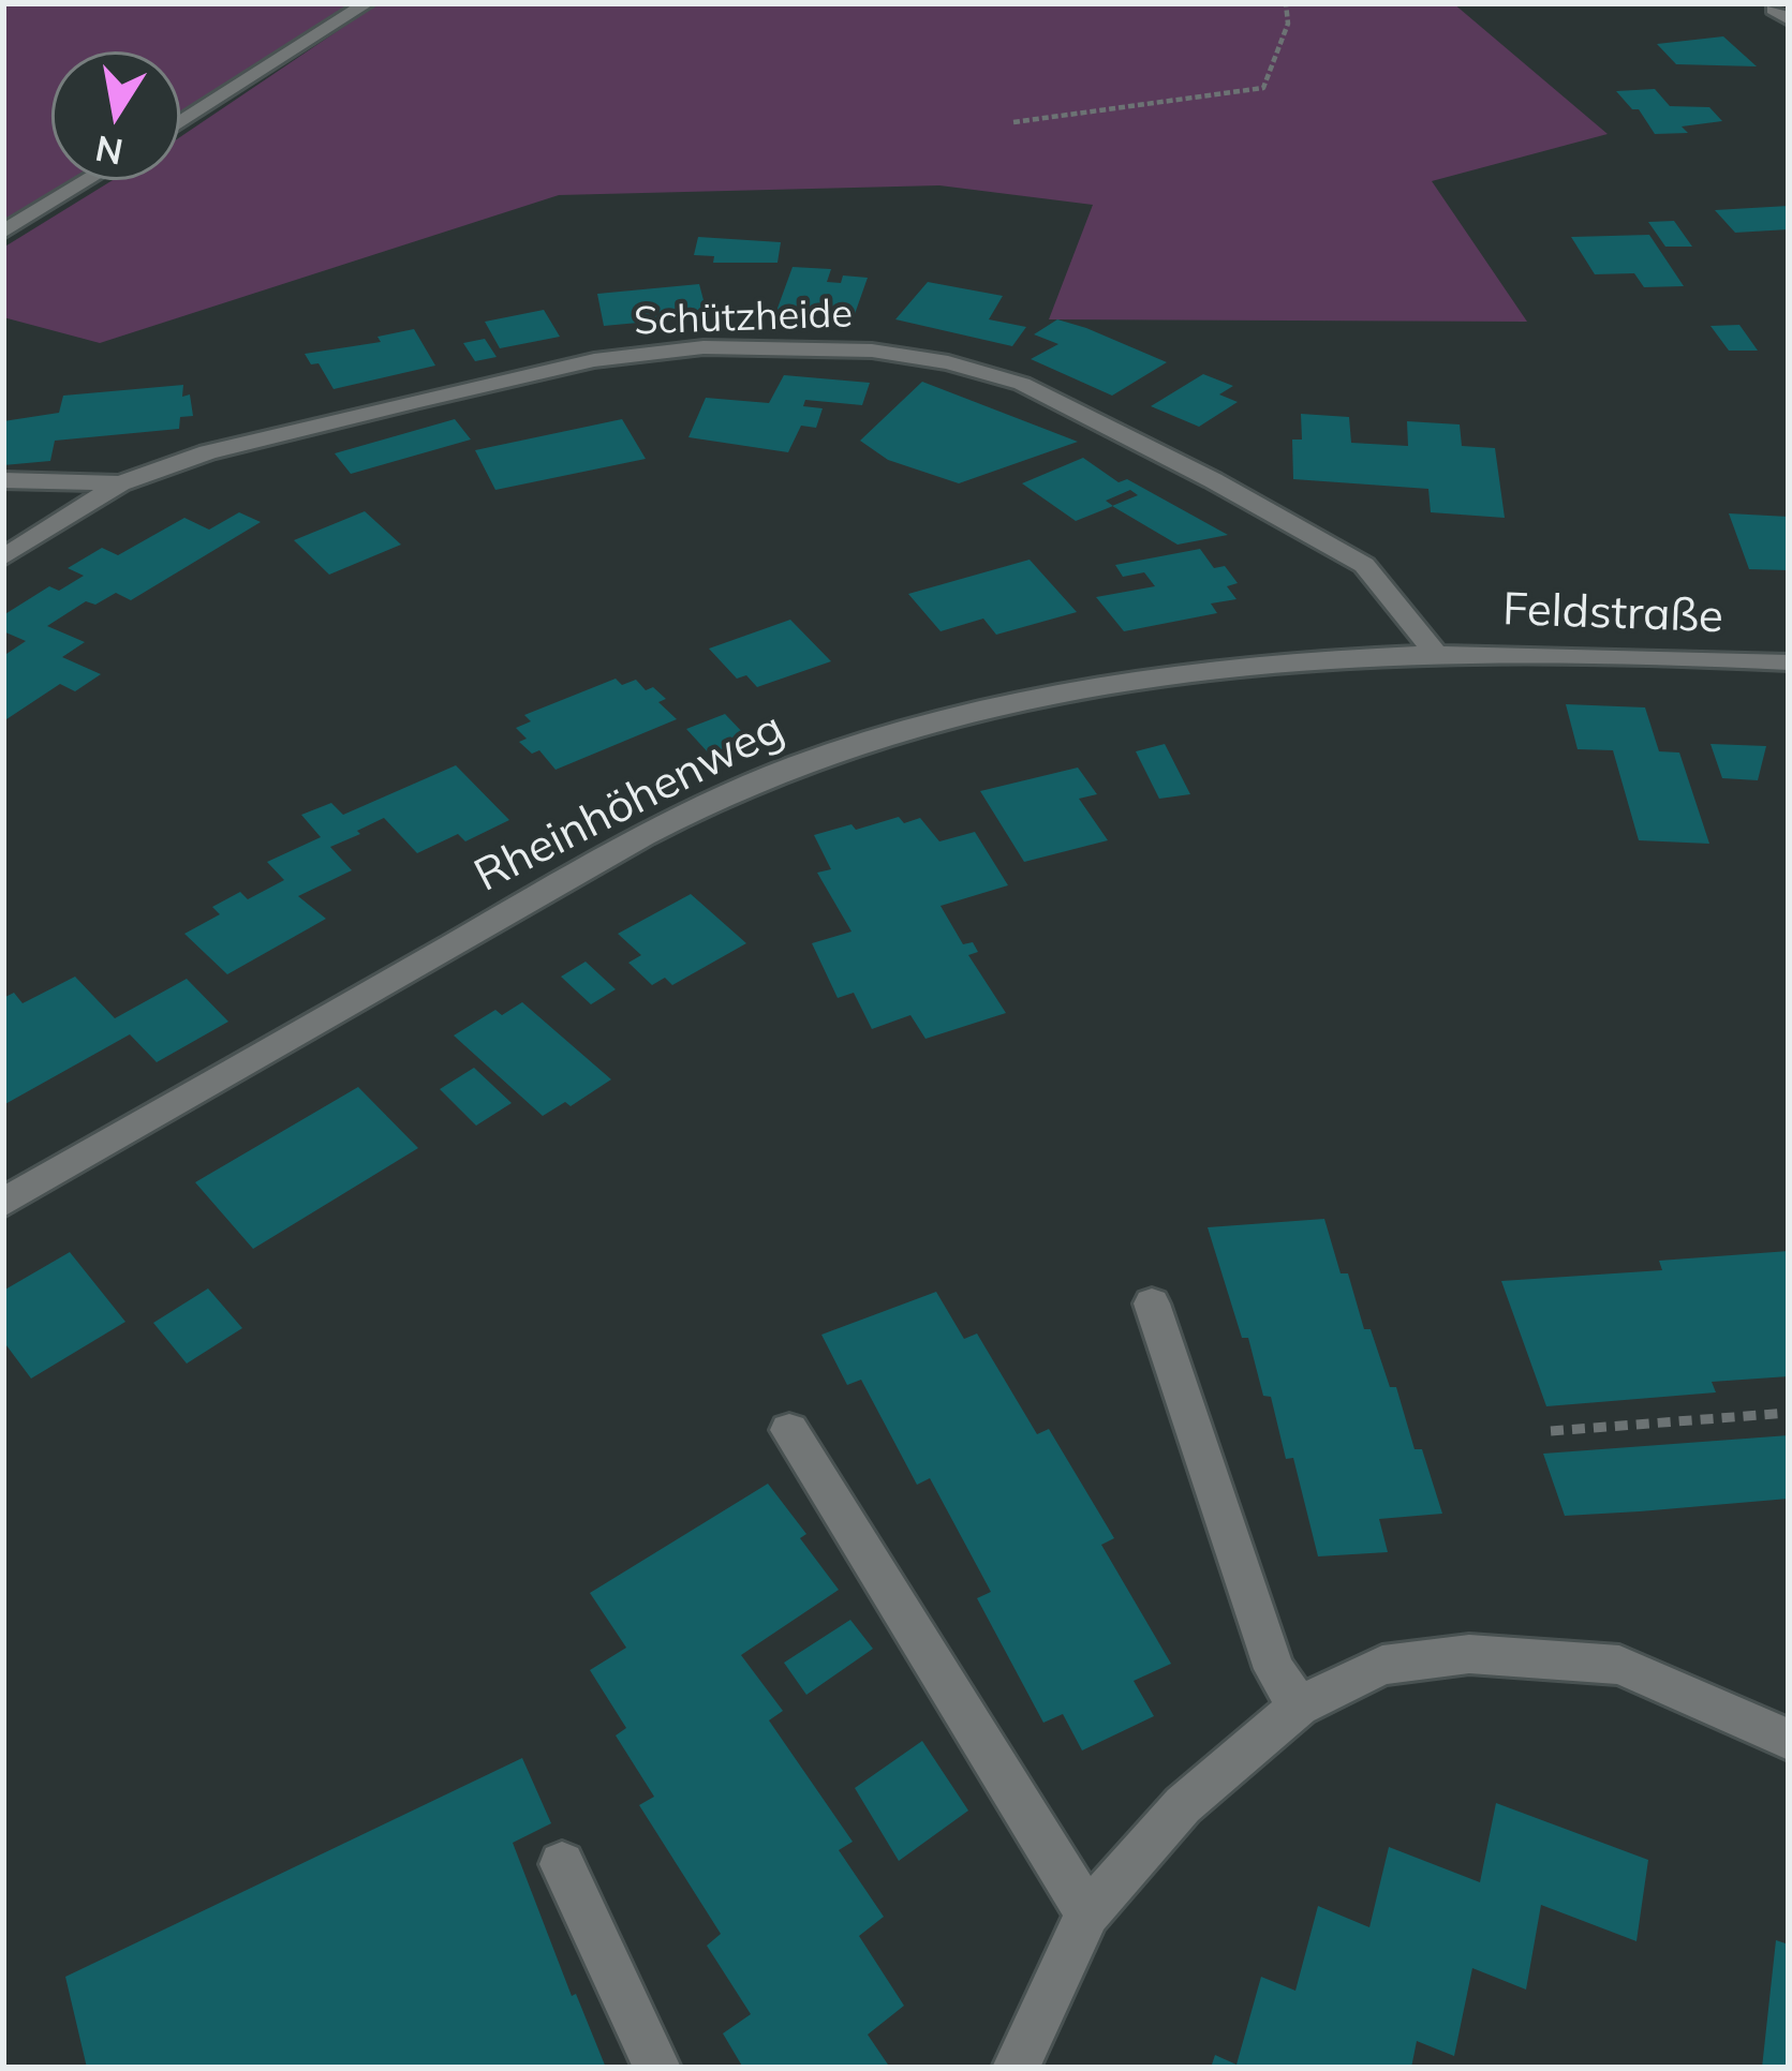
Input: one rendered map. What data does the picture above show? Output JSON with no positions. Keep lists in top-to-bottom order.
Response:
{
  "streets": {
    "street": ["Schützheide", "Feldstraße", "Rheinhöhenweg"]
  },
  "crossings": [
    ["Schützheide", "Feldstraße"],
    ["Schützheide", "Rheinhöhenweg"],
    ["Feldstraße", "Rheinhöhenweg"]
  ],
  "north": "bottom"
}
